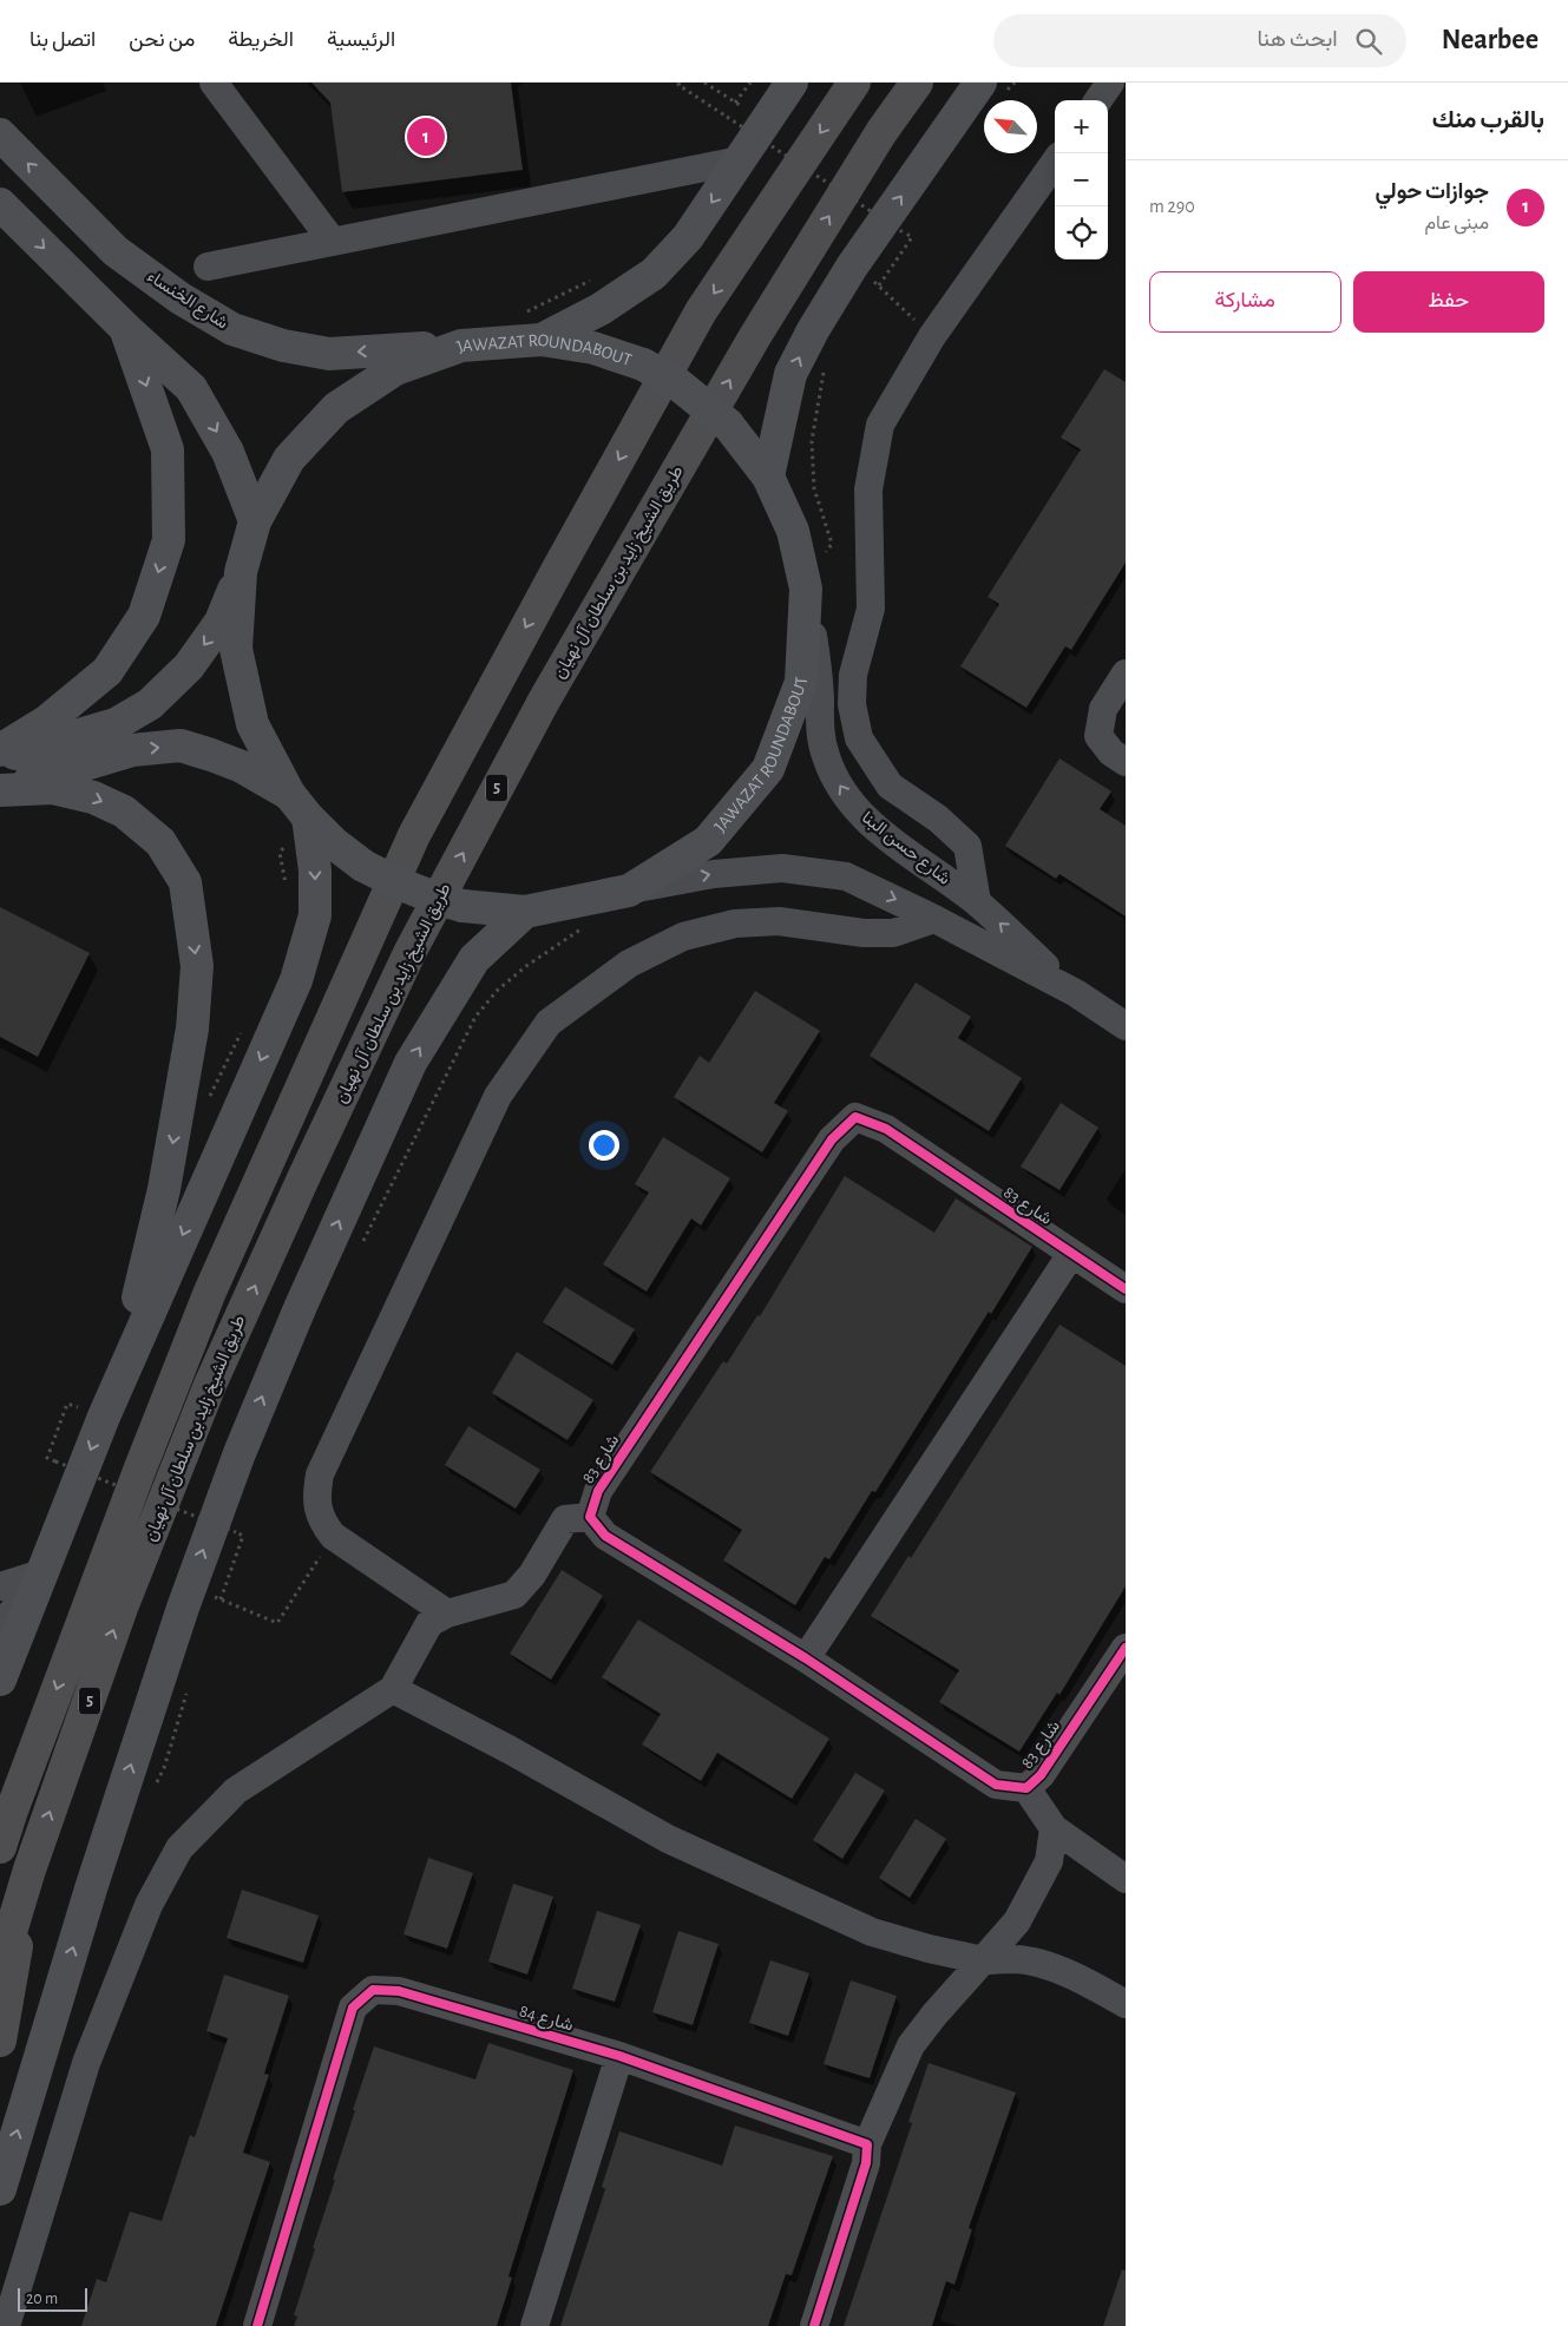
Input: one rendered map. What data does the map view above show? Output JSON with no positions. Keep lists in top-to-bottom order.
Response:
{
  "streets": {
    "highway": ["طريق الشيخ زايد بن سلطان آل نهيان", "5"],
    "main road": ["شارع الخنساء", "JAWAZAT ROUNDABOUT"],
    "street": ["شارع حسن البنا", "شارع 83", "شارع 84"]
  },
  "crossings": [
    ["شارع الخنساء", "JAWAZAT ROUNDABOUT"],
    ["JAWAZAT ROUNDABOUT", "شارع حسن البنا"]
  ],
  "scale_bar": "20 m",
  "north": "top left",
  "page": {
    "header": "Nearbee",
    "search": "ابحث هنا",
    "nav": [
      "الرئيسية",
      "الخريطة",
      "من نحن",
      "اتصل بنا"
    ],
    "heading": "بالقرب منك",
    "map_buttons": ["+", "−"],
    "pins": "1",
    "list": [
      {
        "mark": "1",
        "name": "جوازات حولي",
        "note": "مبنى عام",
        "value": "290 m"
      }
    ],
    "buttons": ["حفظ", "مشاركة"],
    "scale": "20 m"
  }
}
